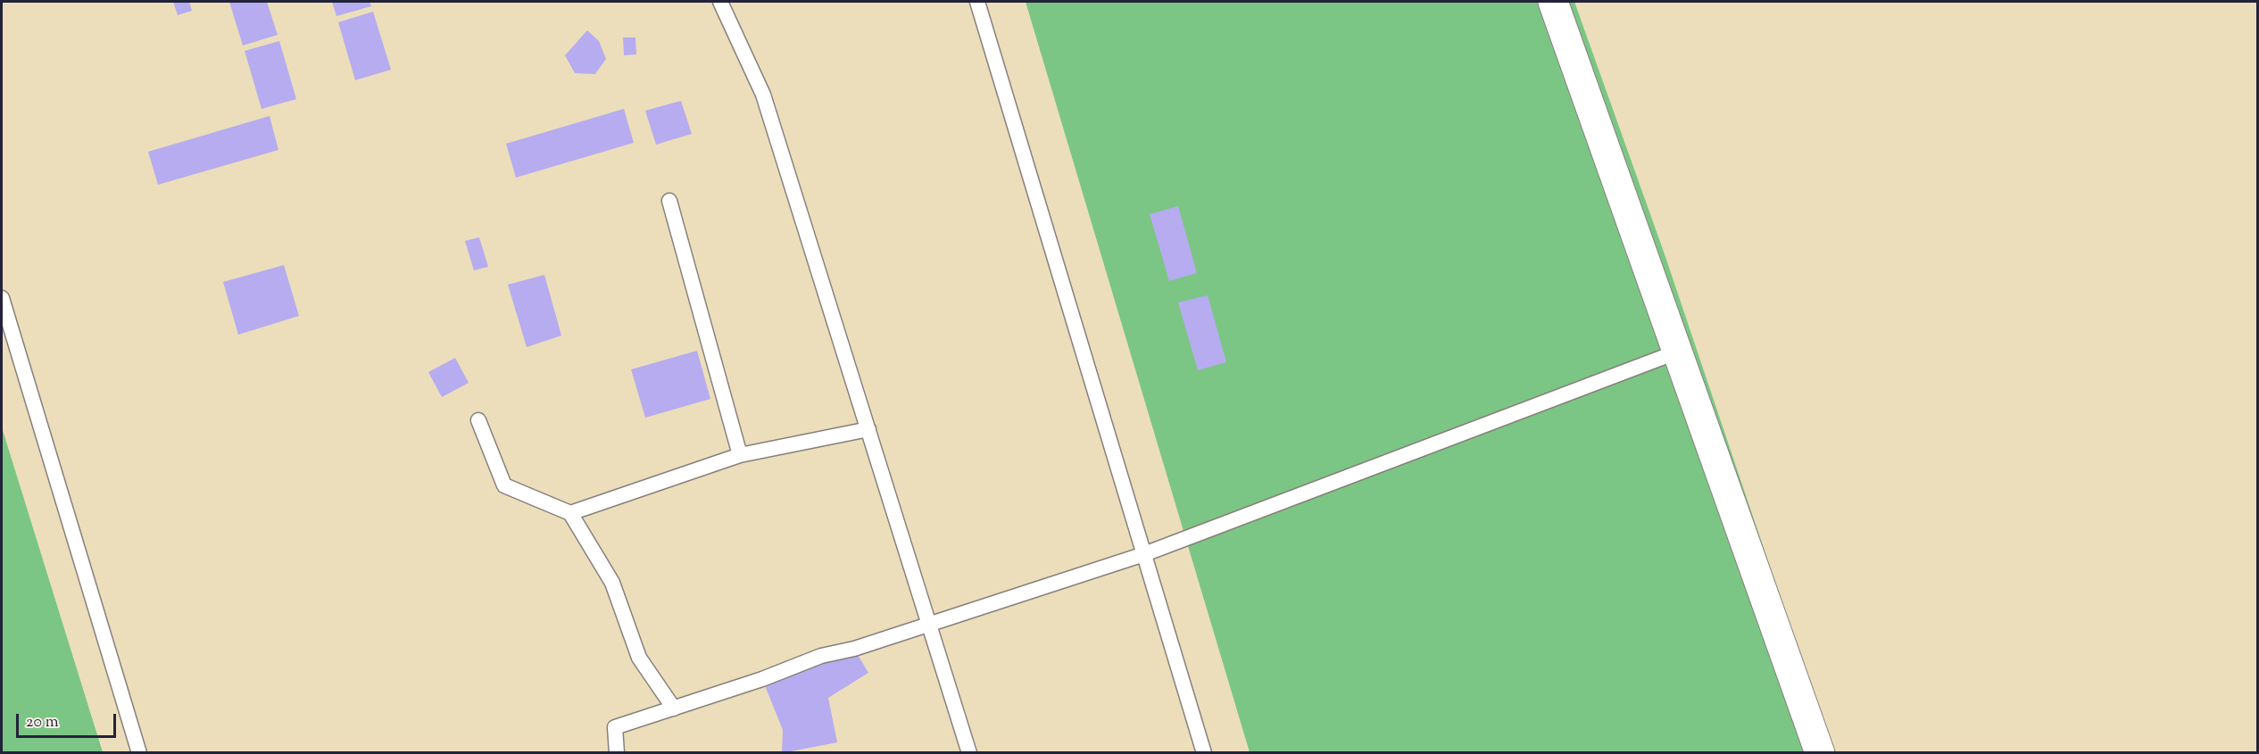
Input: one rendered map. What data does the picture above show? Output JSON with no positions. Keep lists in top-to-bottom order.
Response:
{
  "scale_bar": "20 m"
}
